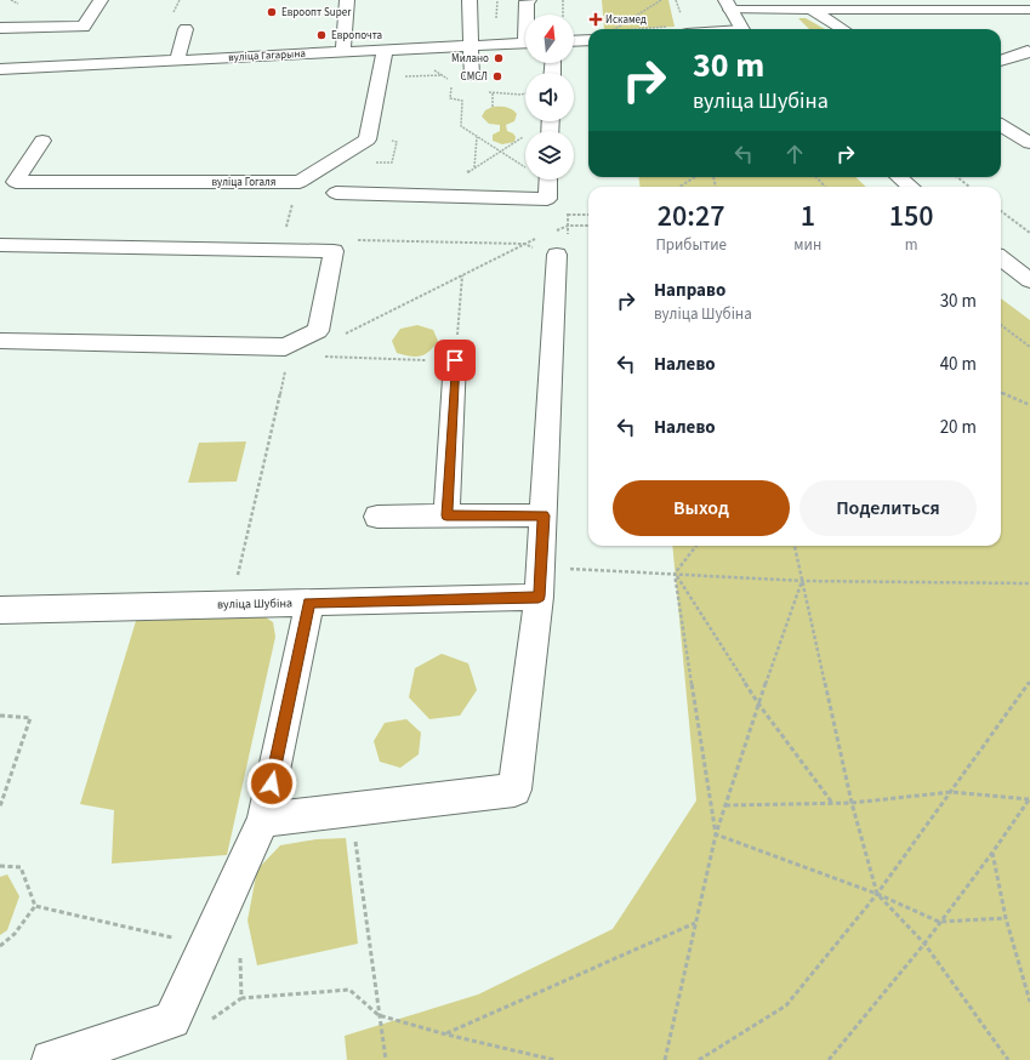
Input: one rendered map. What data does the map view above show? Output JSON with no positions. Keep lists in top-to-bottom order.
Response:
{
  "streets": {
    "street": ["вуліца Гагарына", "вуліца Гогаля", "вуліца Шубіна"]
  },
  "places": {
    "other": [
      "Евроопт Super",
      "Европочта",
      "Милано",
      "СМСЛ"
    ],
    "health": ["Искамед"]
  },
  "north": "top",
  "page": {
    "turn": ["30 m", "вуліца Шубіна"],
    "eta": [
      "20:27",
      "Прибытие",
      "1",
      "мин",
      "150",
      "m"
    ],
    "list": [
      {
        "name": "Направо",
        "note": "вуліца Шубіна",
        "value": "30 m"
      },
      {
        "name": "Налево",
        "value": "40 m"
      },
      {
        "name": "Налево",
        "value": "20 m"
      }
    ],
    "buttons": ["Выход", "Поделиться"]
  }
}
